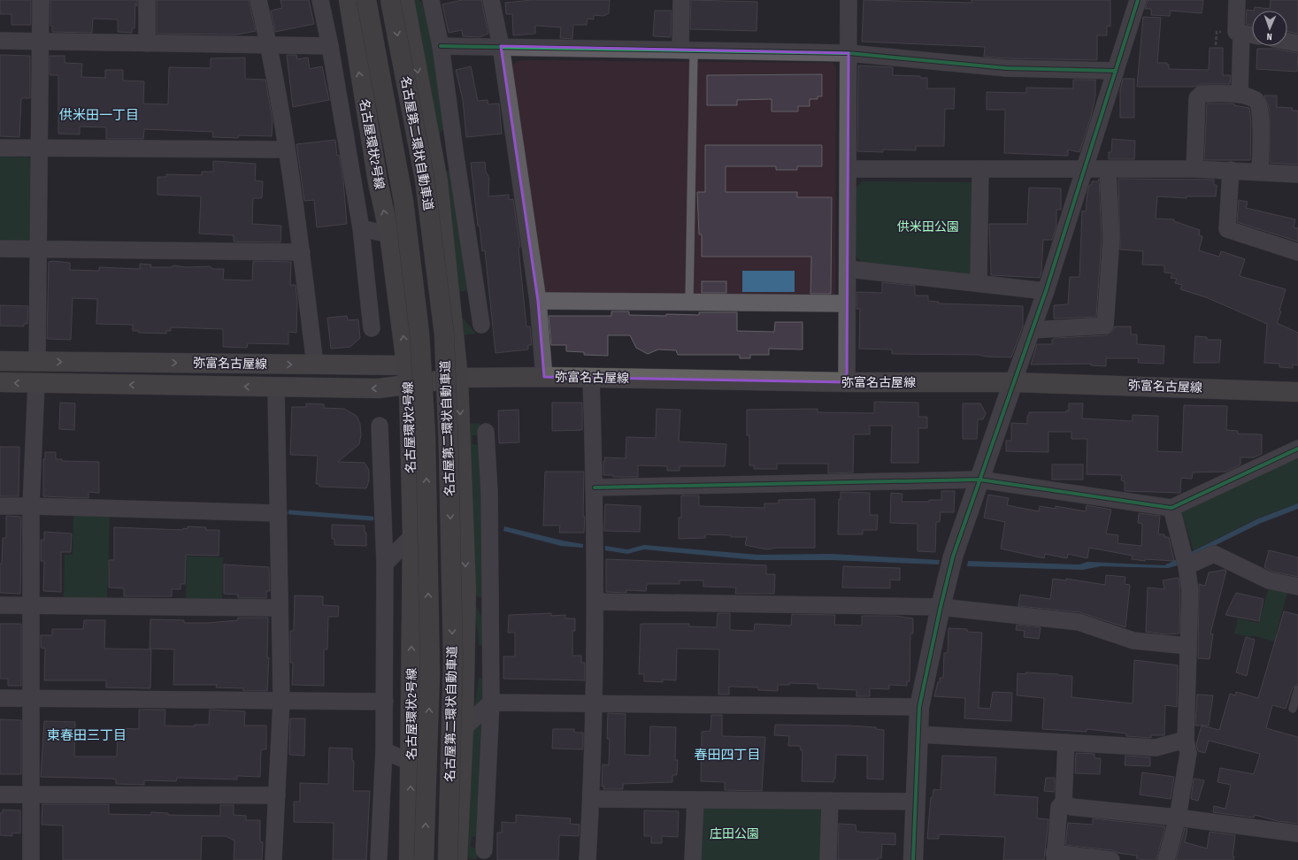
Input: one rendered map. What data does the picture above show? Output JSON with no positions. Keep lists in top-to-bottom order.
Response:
{
  "streets": {
    "highway": ["名古屋第二環状自動車道", "名古屋環状2号線"],
    "main road": ["弥富名古屋線"]
  },
  "crossings": [
    ["名古屋環状2号線", "弥富名古屋線"]
  ],
  "districts": ["供米田一丁目", "東春田三丁目", "春田四丁目"],
  "parks": ["供米田公園", "庄田公園"],
  "north": "bottom"
}
